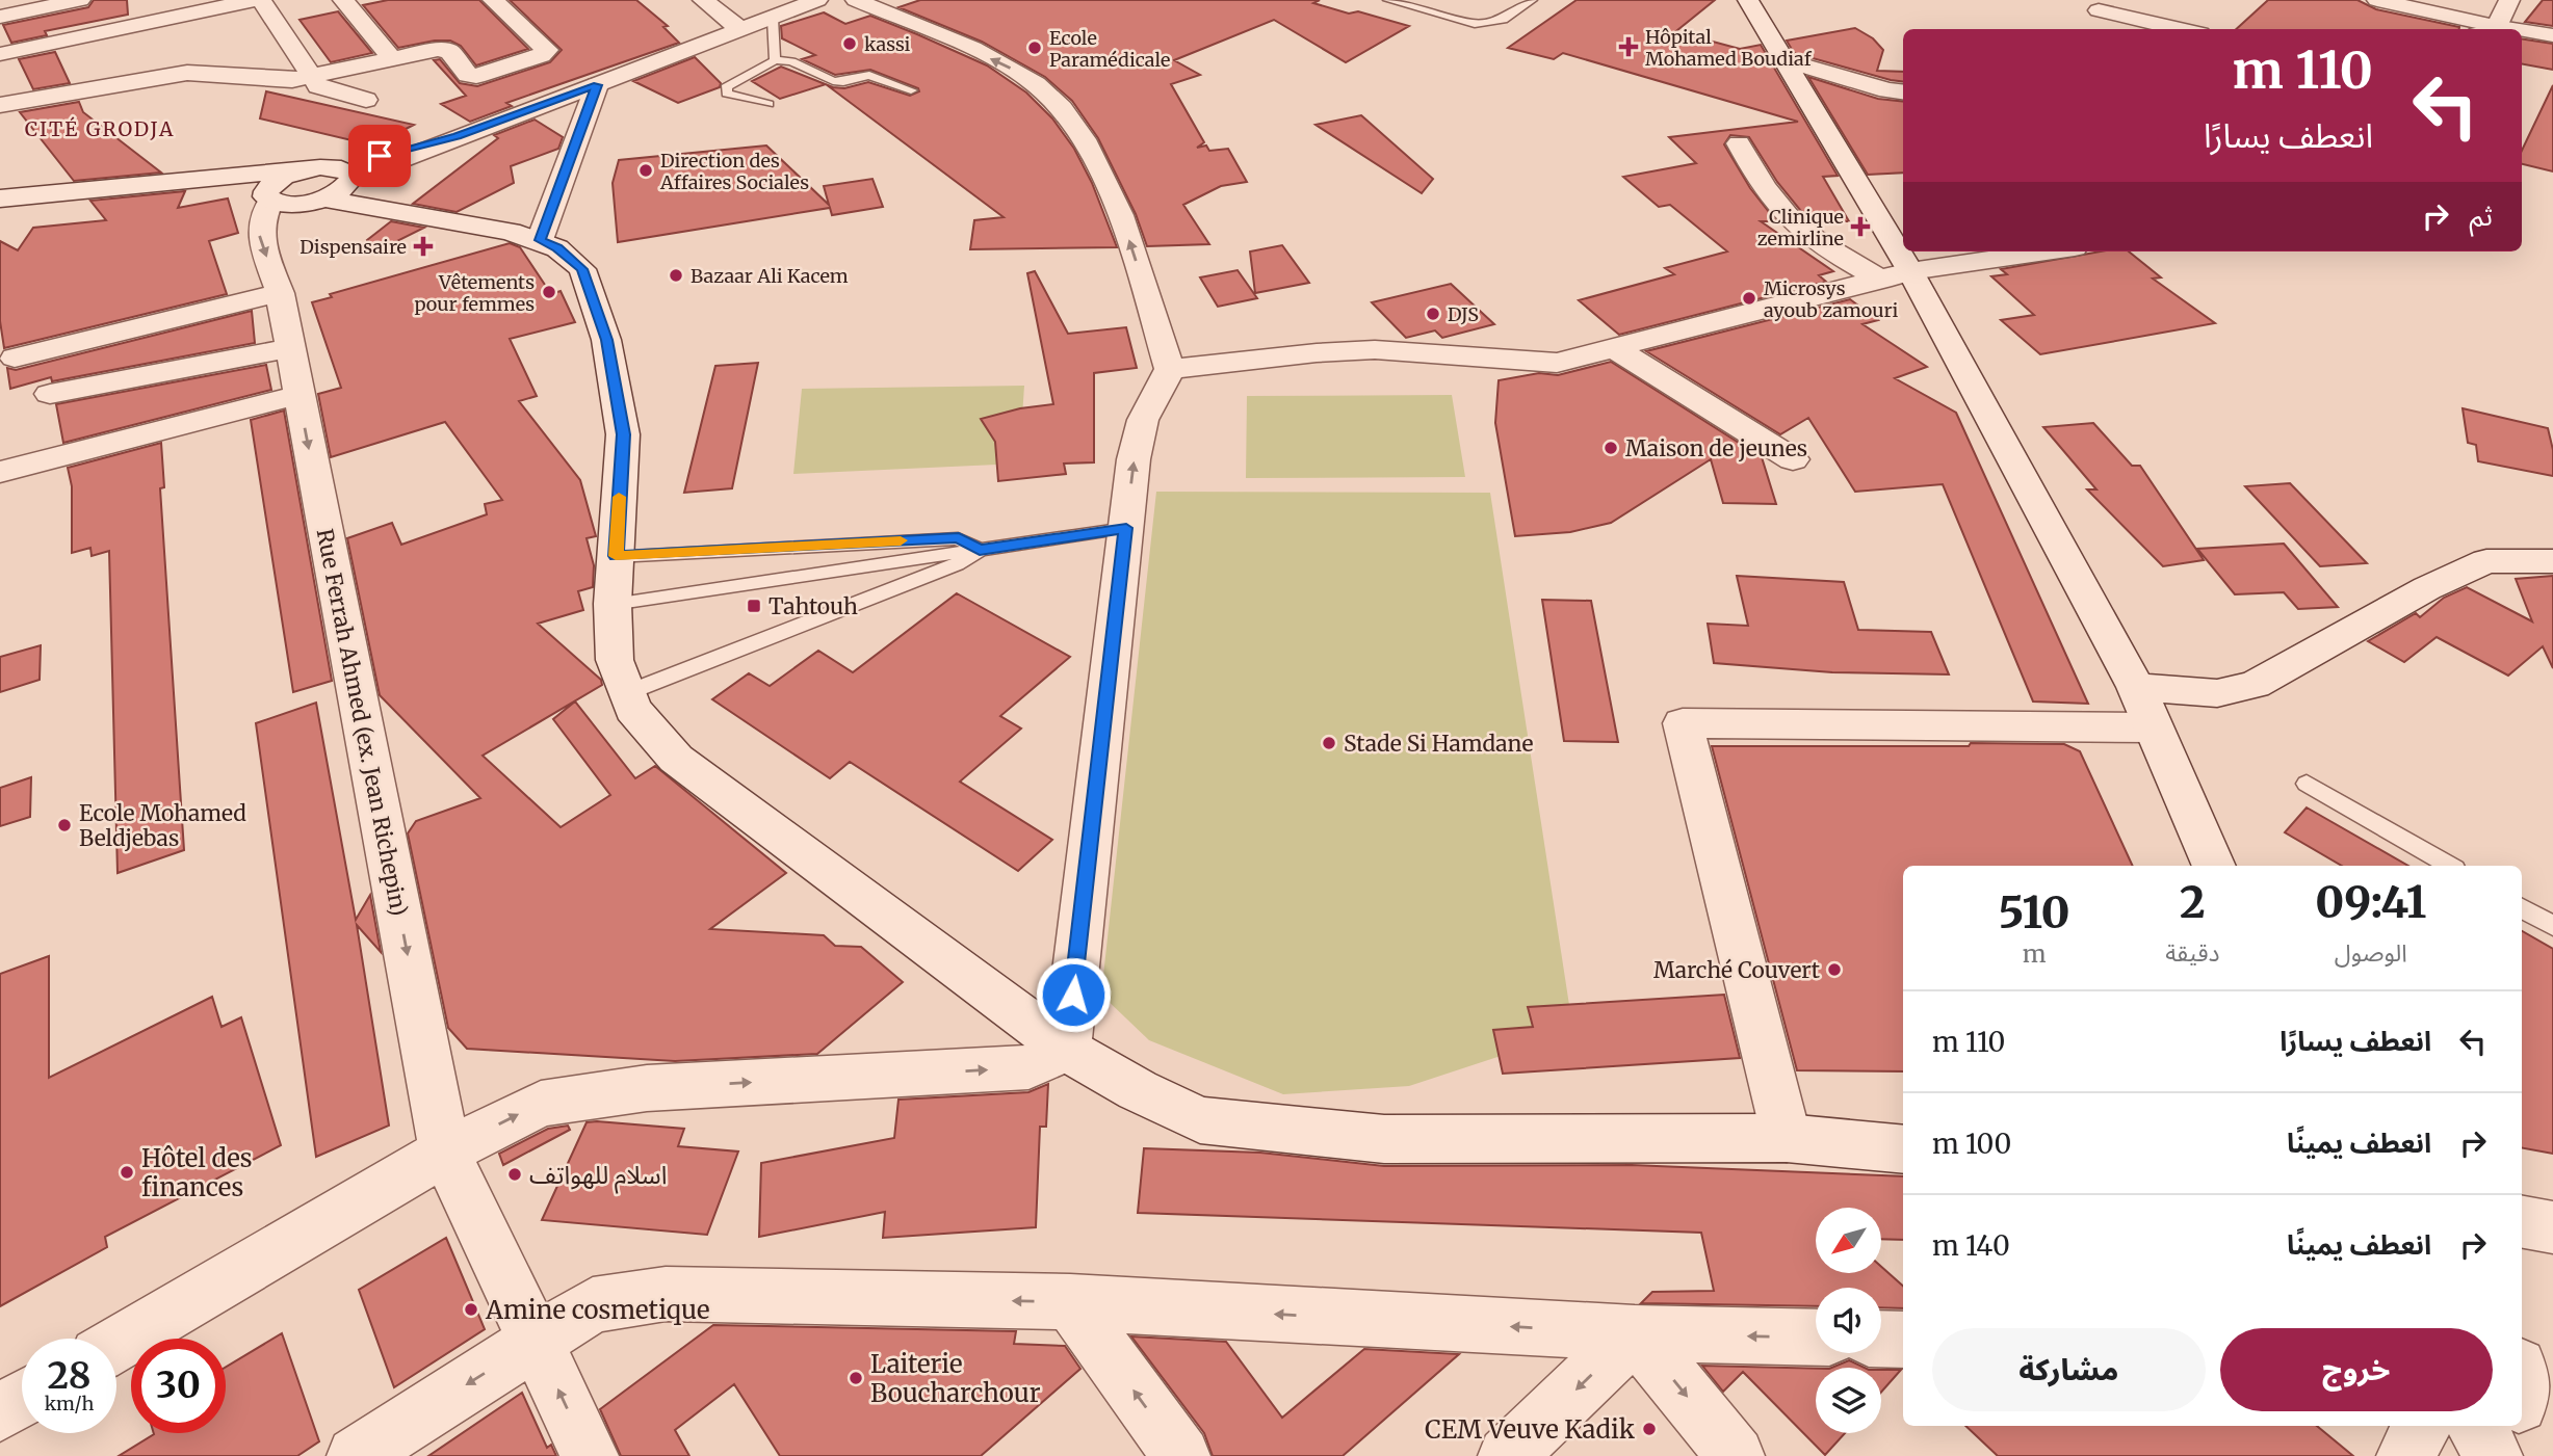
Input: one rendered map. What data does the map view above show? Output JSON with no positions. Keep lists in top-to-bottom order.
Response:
{
  "streets": {
    "street": ["Rue Ferrah Ahmed (ex. Jean Richepin)"]
  },
  "districts": ["CITÉ GRODJA"],
  "places": {
    "other": [
      "kassi",
      "Ecole Paramédicale",
      "Direction des Affaires Sociales",
      "Bazaar Ali Kacem",
      "Vêtements pour femmes",
      "Microsys ayoub zamouri",
      "DJS",
      "Maison de jeunes",
      "Stade Si Hamdane",
      "Ecole Mohamed Beldjebas",
      "Marché Couvert",
      "Hôtel des finances",
      "اسلام للهواتف",
      "Amine cosmetique",
      "Laiterie Boucharchour",
      "CEM Veuve Kadik"
    ],
    "health": ["Hôpital Mohamed Boudiaf", "Clinique zemirline", "Dispensaire"],
    "transit": ["Tahtouh"]
  },
  "north": "bottom left",
  "page": {
    "turn": ["110 m", "انعطف يسارًا"],
    "then": "ثم",
    "eta": [
      "09:41",
      "الوصول",
      "2",
      "دقيقة",
      "510",
      "m"
    ],
    "list": [
      {
        "name": "انعطف يسارًا",
        "value": "110 m"
      },
      {
        "name": "انعطف يمينًا",
        "value": "100 m"
      },
      {
        "name": "انعطف يمينًا",
        "value": "140 m"
      }
    ],
    "buttons": ["خروج", "مشاركة"],
    "speed": "28 km/h",
    "limit": "30"
  }
}
